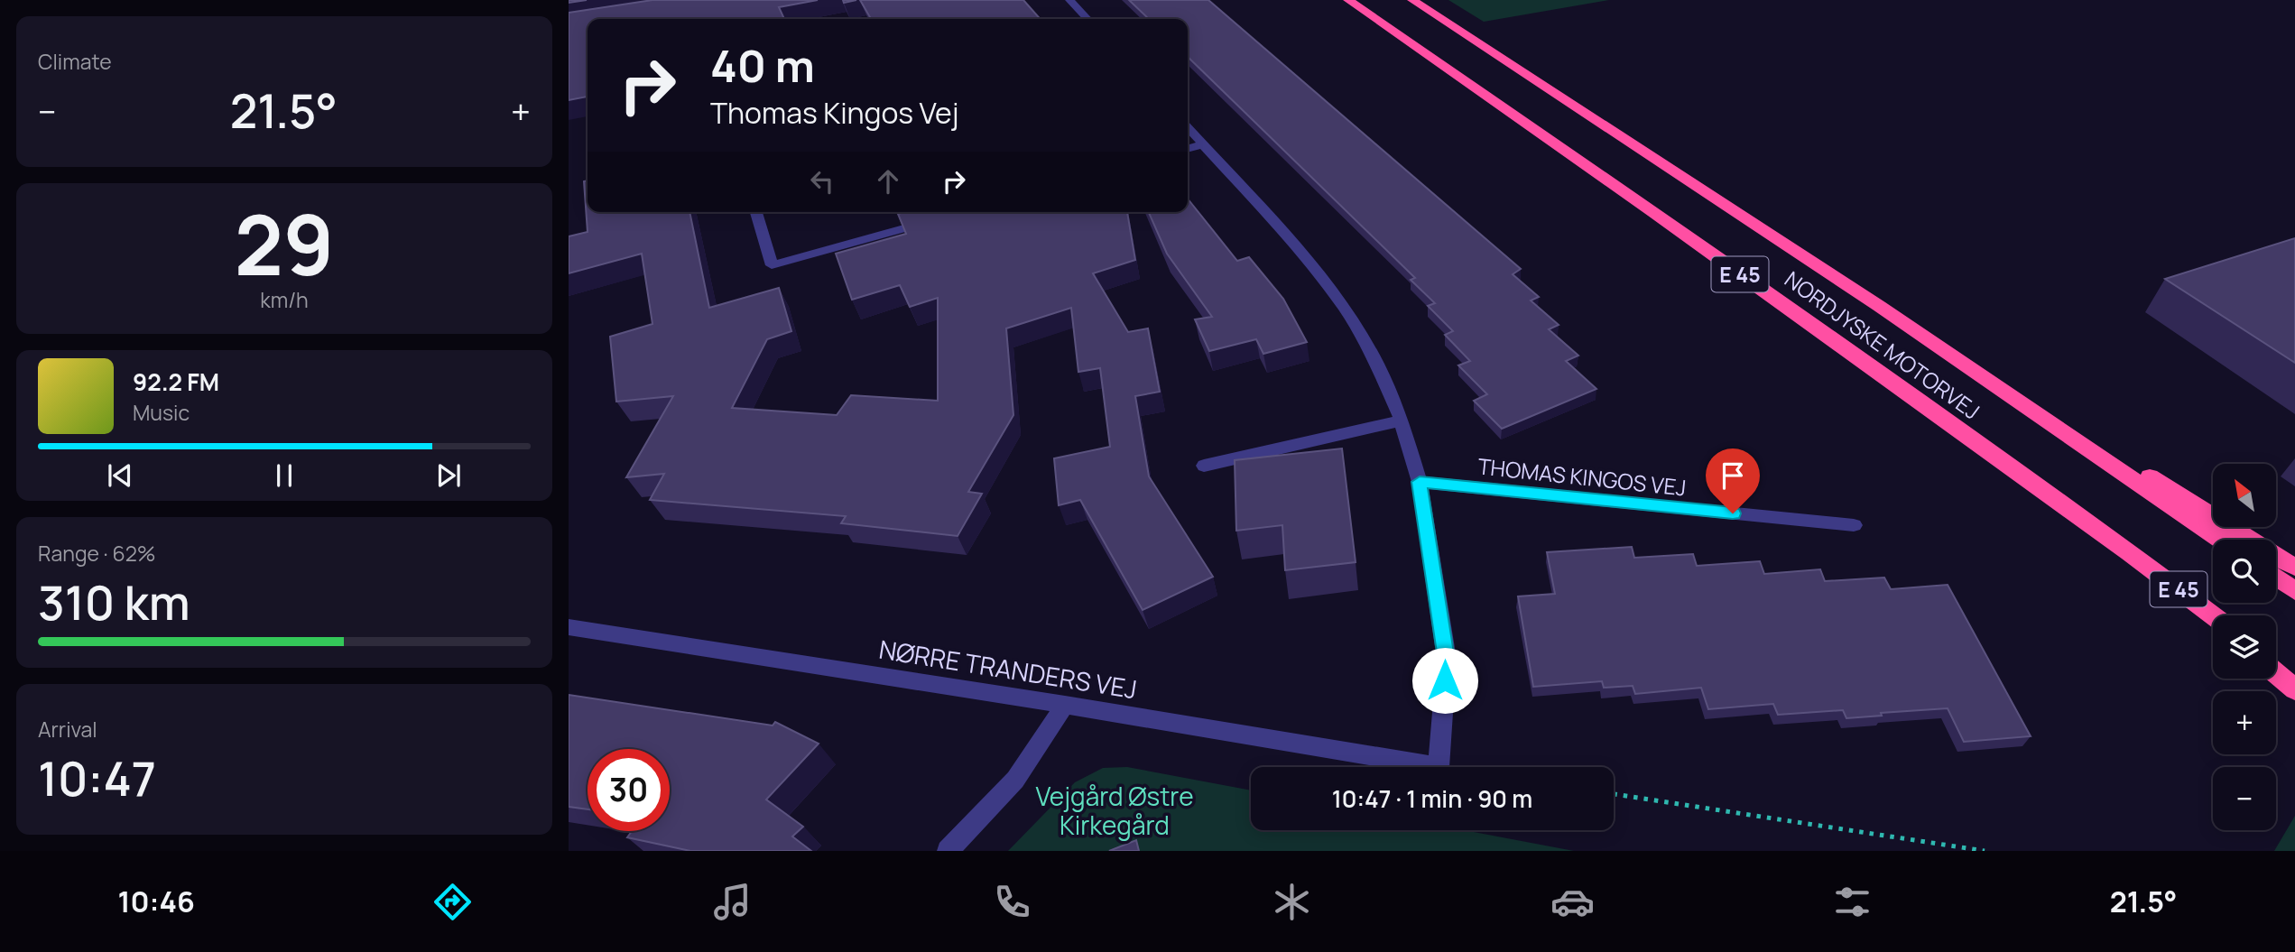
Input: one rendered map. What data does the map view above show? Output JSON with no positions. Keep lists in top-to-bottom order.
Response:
{
  "streets": {
    "highway": ["E 45", "NORDJYSKE MOTORVEJ"],
    "street": ["THOMAS KINGOS VEJ", "NØRRE TRANDERS VEJ"]
  },
  "parks": ["Vejgård Østre Kirkegård"],
  "north": "top left",
  "page": {
    "tile": [
      "Climate",
      ["29", "km/h"],
      ["Range · 62%", "310 km"],
      ["Arrival", "10:47"]
    ],
    "turn": ["40 m", "Thomas Kingos Vej"],
    "heat": ["−", "21.5°", "+"],
    "song": ["92.2 FM", "Music"],
    "map_buttons": ["+", "−"],
    "limit": "30",
    "trip": "10:47 · 1 min · 90 m",
    "tabs": ["10:46", "21.5°"]
  }
}
